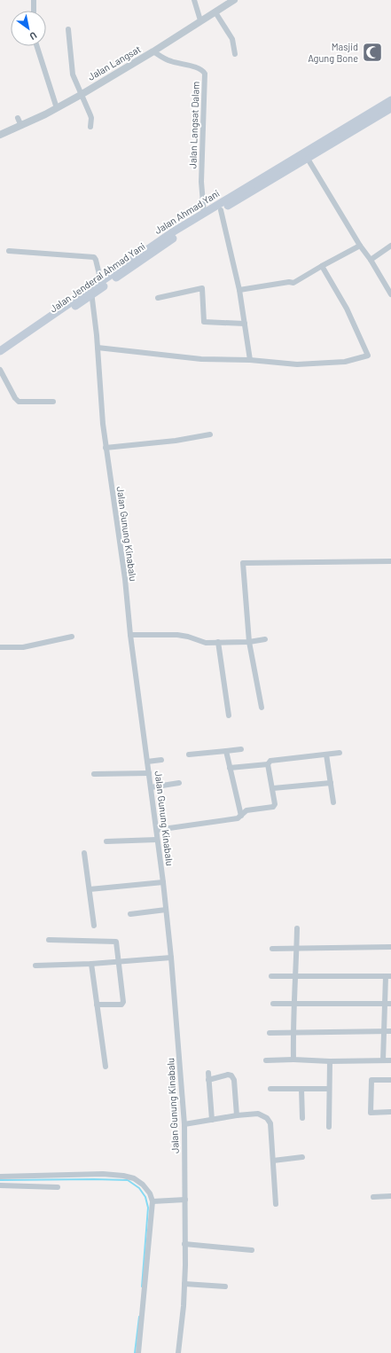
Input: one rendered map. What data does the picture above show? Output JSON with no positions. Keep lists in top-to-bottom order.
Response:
{
  "streets": {
    "main road": ["Jalan Ahmad Yani", "Jalan Jenderal Ahmad Yani"],
    "street": ["Jalan Langsat", "Jalan Langsat Dalam", "Jalan Gunung Kinabalu"]
  },
  "crossings": [
    ["Jalan Langsat", "Jalan Langsat Dalam"],
    ["Jalan Langsat Dalam", "Jalan Ahmad Yani"],
    ["Jalan Ahmad Yani", "Jalan Jenderal Ahmad Yani"],
    ["Jalan Ahmad Yani", "Jalan Gunung Kinabalu"],
    ["Jalan Jenderal Ahmad Yani", "Jalan Gunung Kinabalu"]
  ],
  "places": {
    "mosque": ["Masjid Agung Bone"]
  },
  "north": "bottom right"
}
